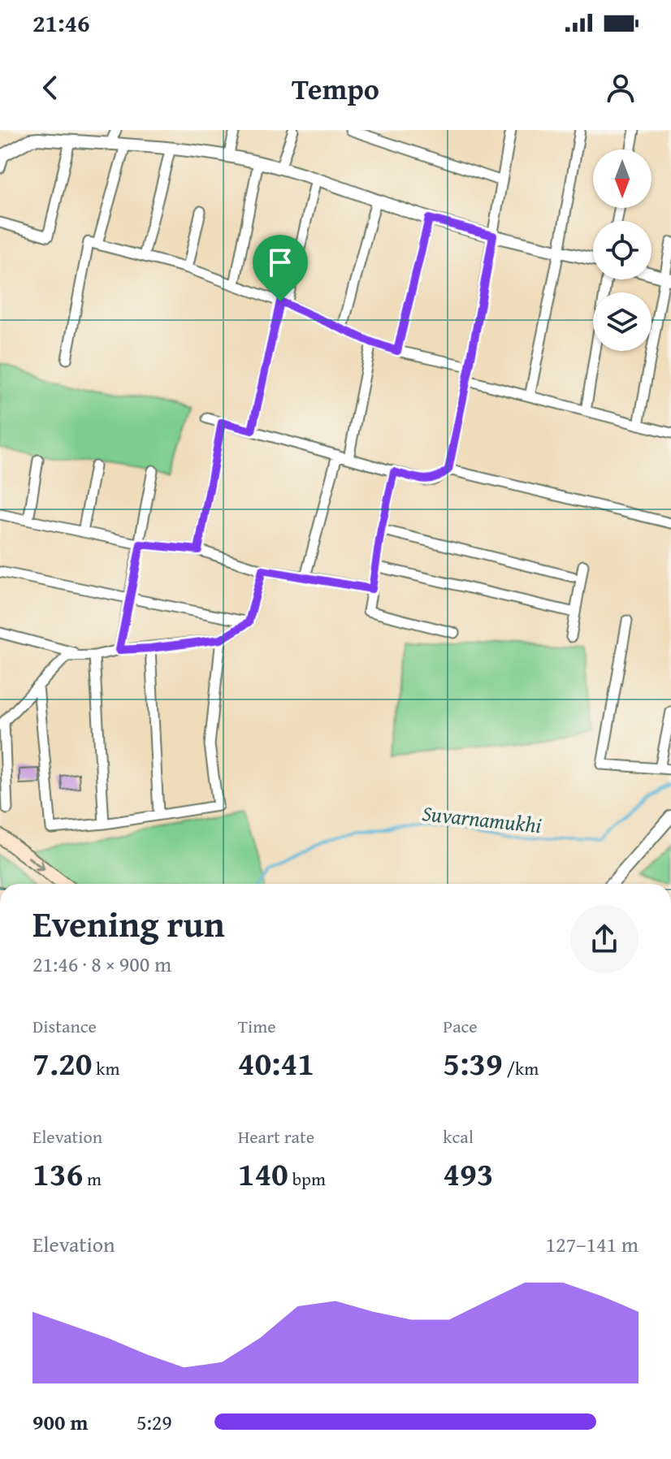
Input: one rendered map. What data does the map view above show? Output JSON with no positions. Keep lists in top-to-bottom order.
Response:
{
  "water": ["Suvarnamukhi"],
  "north": "bottom",
  "page": {
    "status": "21:46",
    "header": "Tempo",
    "heading": ["Evening run", "21:46 · 8 × 900 m"],
    "stats": [
      ["Distance", "7.20 km"],
      ["Time", "40:41"],
      ["Pace", "5:39 /km"],
      ["Elevation", "136 m"],
      ["Heart rate", "140 bpm"],
      ["kcal", "493"]
    ],
    "chart": ["Elevation", "127–141 m"],
    "list": [
      {
        "name": "900 m",
        "note": "5:29"
      }
    ]
  }
}
